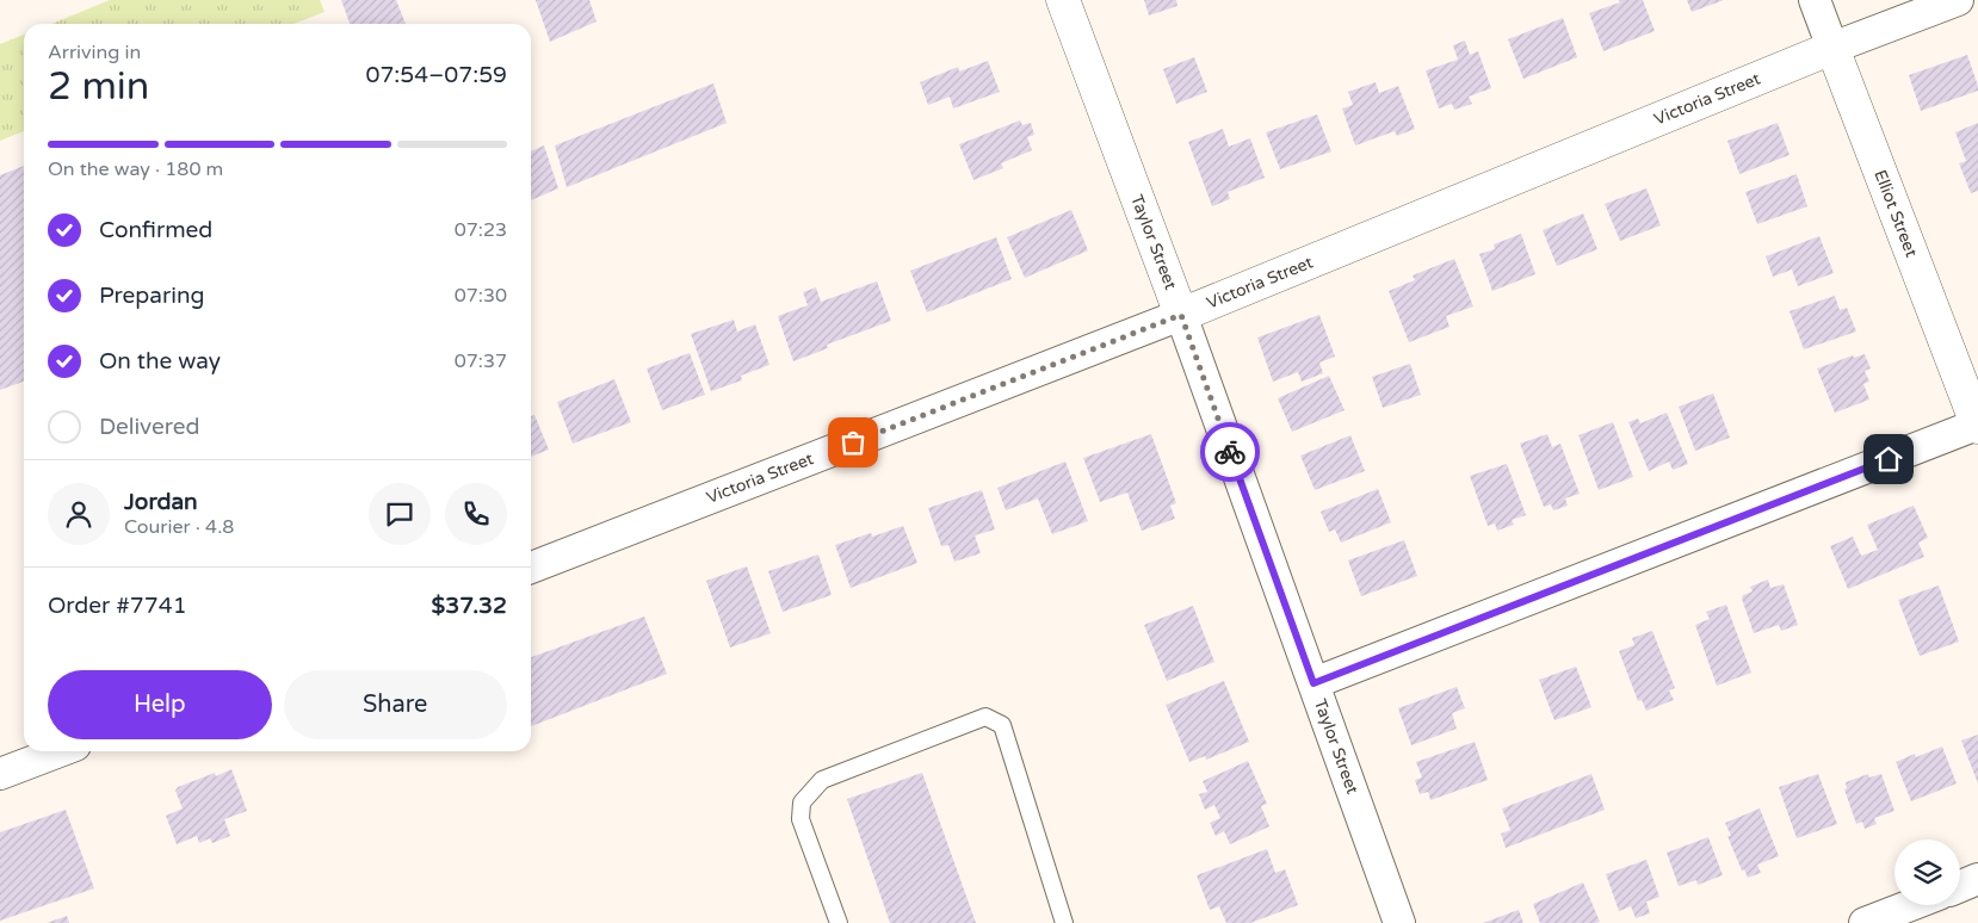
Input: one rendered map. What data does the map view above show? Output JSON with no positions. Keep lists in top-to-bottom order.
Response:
{
  "streets": {
    "street": ["Victoria Street", "Elliot Street", "Taylor Street"]
  },
  "crossings": [
    ["Victoria Street", "Elliot Street"],
    ["Victoria Street", "Taylor Street"]
  ],
  "page": {
    "heading": ["2 min", "Arriving in", "07:54–07:59"],
    "panel": [
      "Jordan",
      "Courier · 4.8",
      "Order #7741",
      "$37.32"
    ],
    "bar": "On the way · 180 m",
    "list": [
      ["Confirmed", "07:23"],
      ["Preparing", "07:30"],
      ["On the way", "07:37"],
      "Delivered"
    ],
    "buttons": ["Help", "Share"]
  }
}
